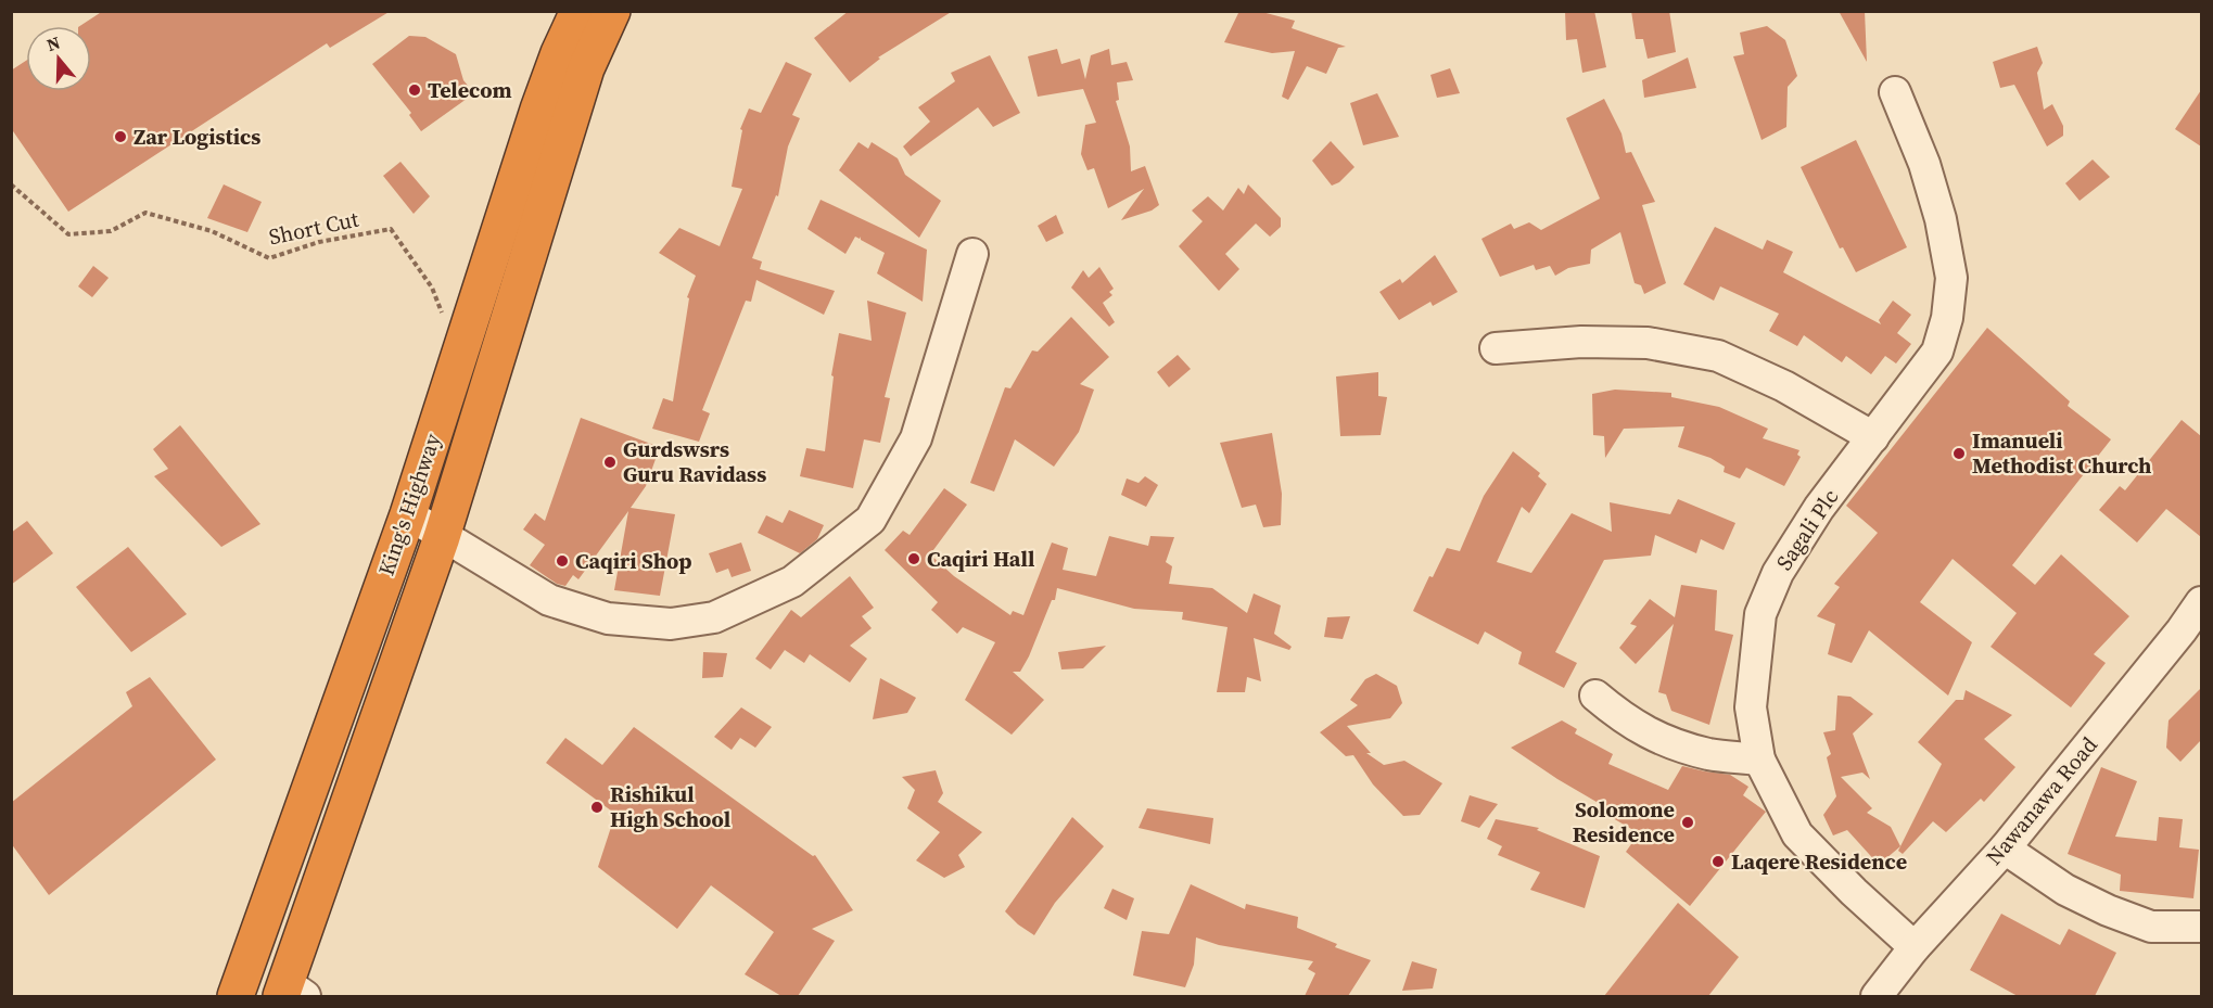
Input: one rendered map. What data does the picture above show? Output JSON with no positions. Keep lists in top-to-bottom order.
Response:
{
  "streets": {
    "highway": ["King's Highway"],
    "street": ["Sagali Plc", "Nawanawa Road"],
    "path": ["Short Cut"]
  },
  "crossings": [
    ["Short Cut", "King's Highway"],
    ["Sagali Plc", "Nawanawa Road"]
  ],
  "places": [
    "Telecom",
    "Zar Logistics",
    "Imanueli Methodist Church",
    "Gurdswsrs Guru Ravidass",
    "Caqiri Hall",
    "Caqiri Shop",
    "Rishikul High School",
    "Solomone Residence",
    "Laqere Residence"
  ],
  "north": "top"
}
